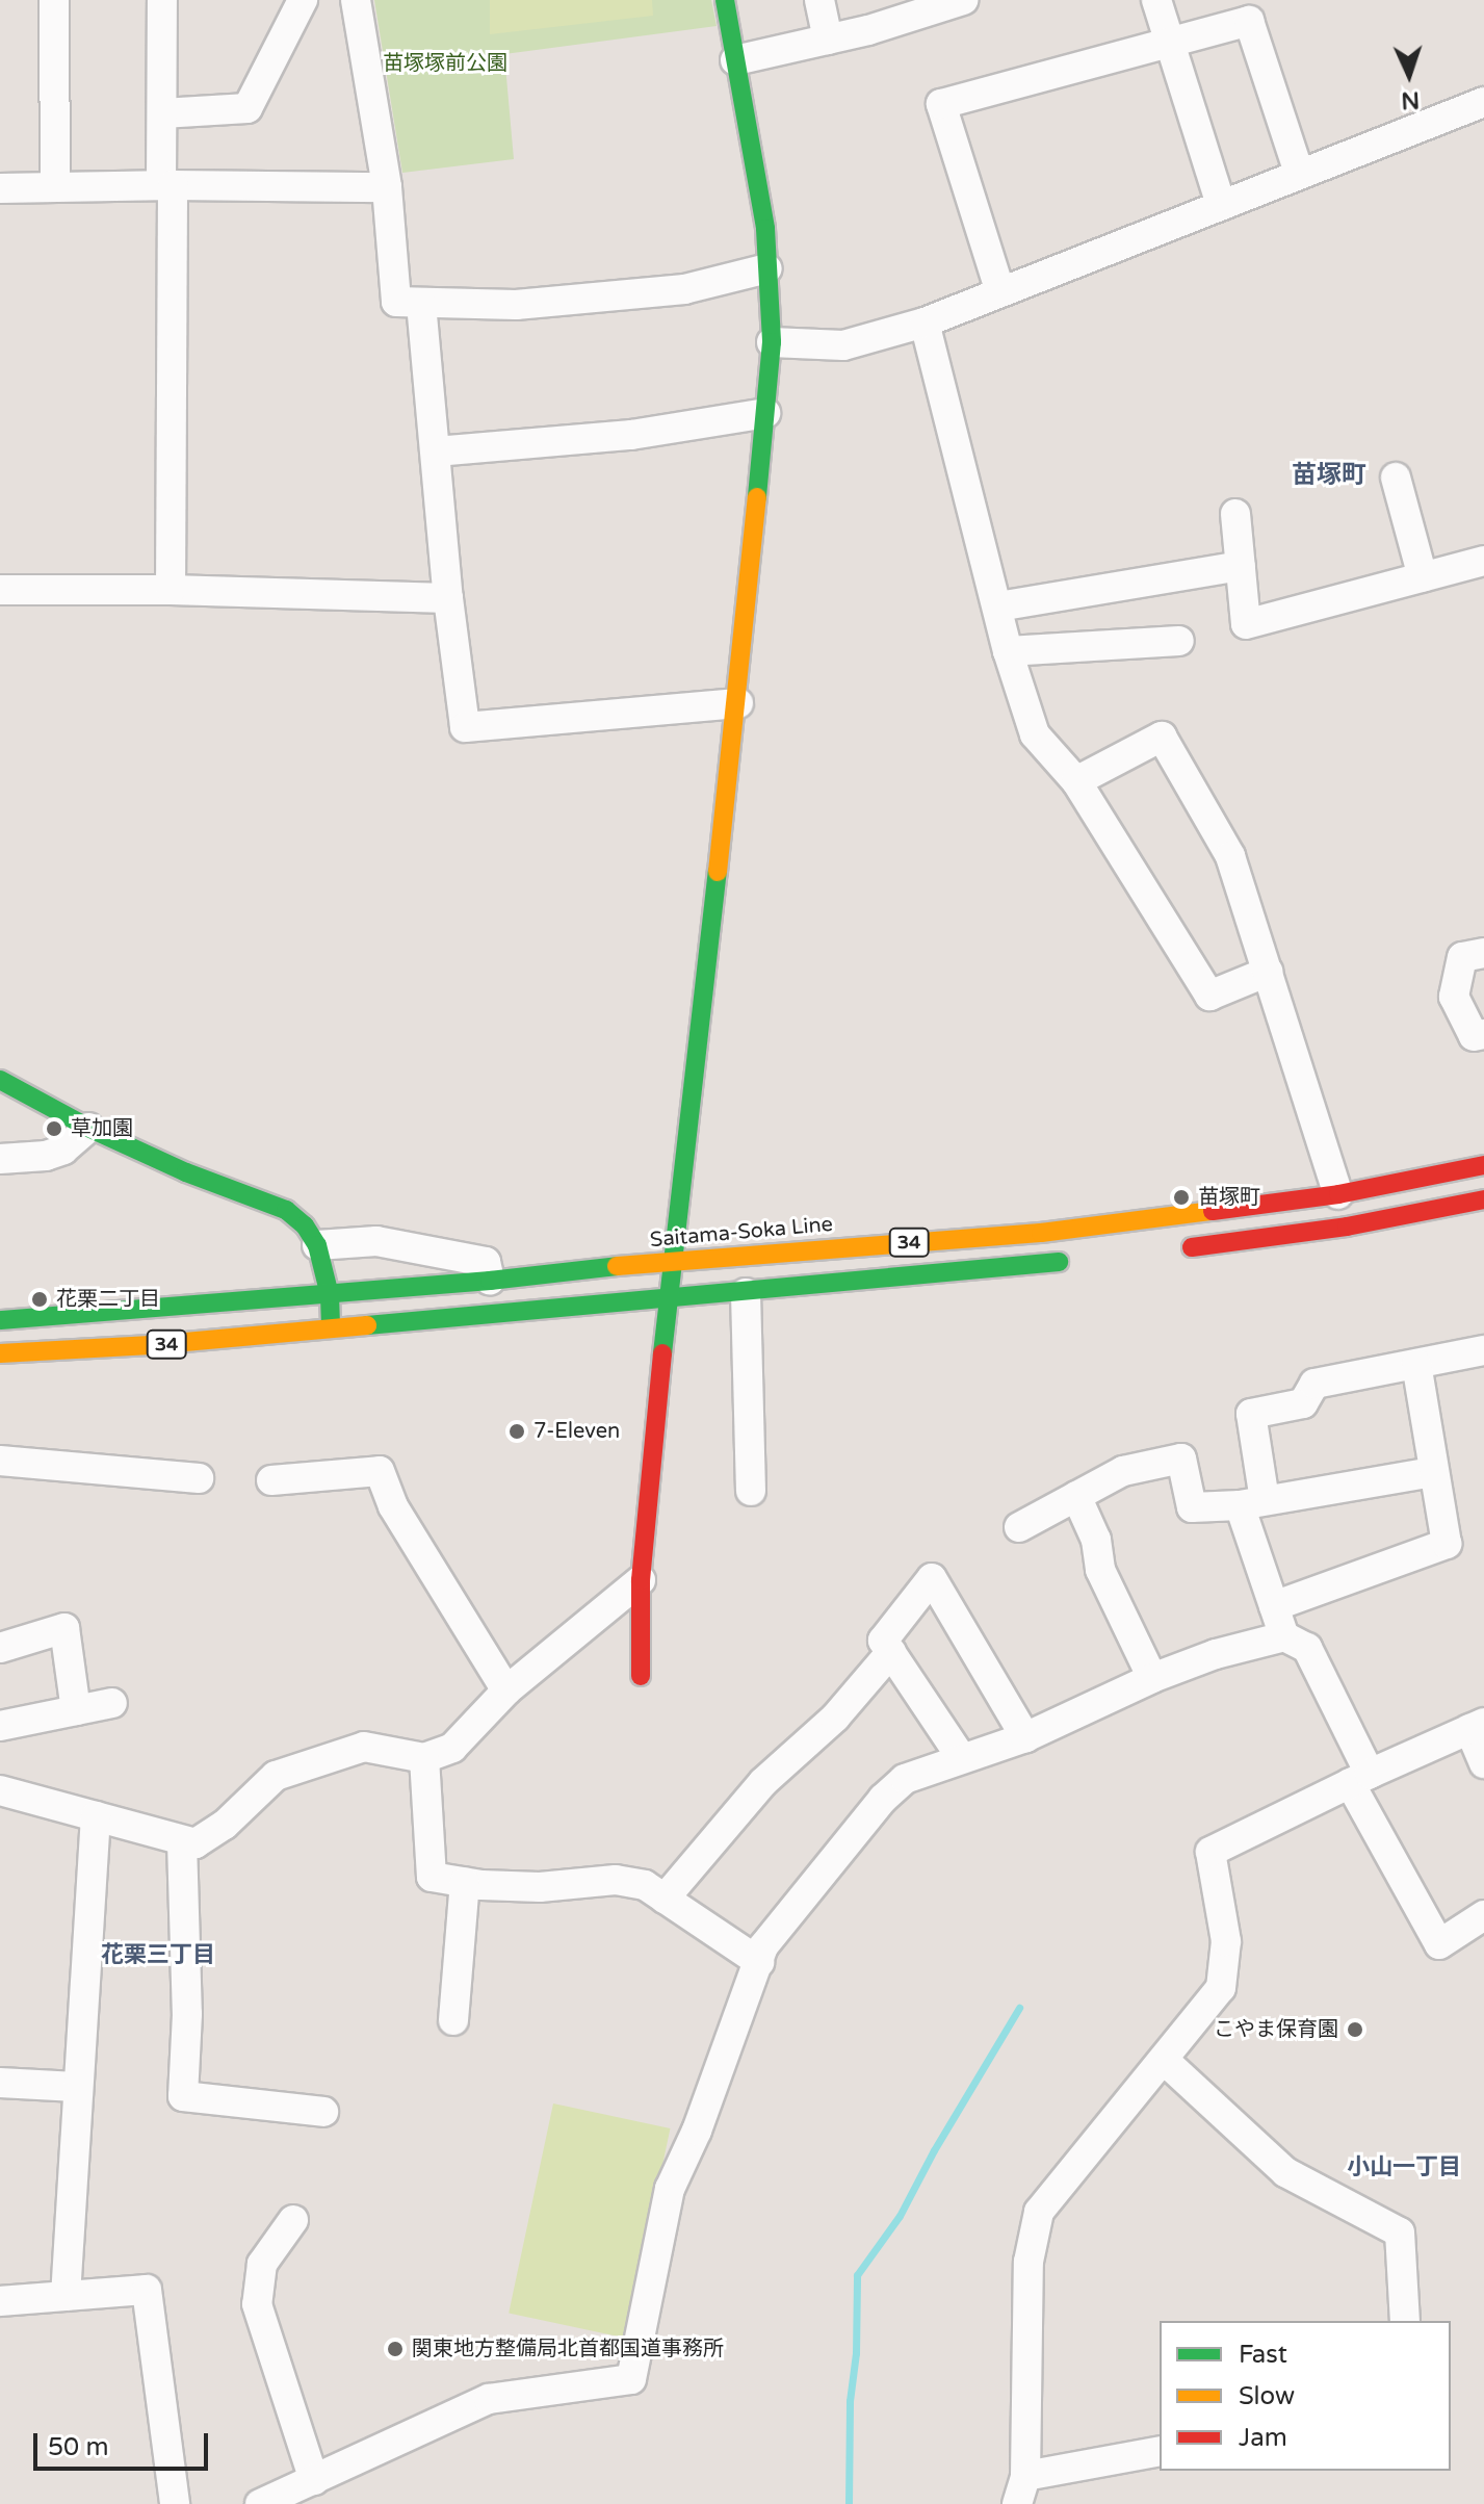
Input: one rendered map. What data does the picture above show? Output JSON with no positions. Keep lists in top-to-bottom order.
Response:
{
  "streets": {
    "main road": ["Saitama-Soka Line", "34"]
  },
  "districts": ["苗塚町", "花栗三丁目", "小山一丁目"],
  "parks": ["苗塚塚前公園"],
  "places": [
    "草加園",
    "苗塚町",
    "花栗二丁目",
    "7-Eleven",
    "こやま保育園",
    "関東地方整備局北首都国道事務所"
  ],
  "legend": ["Fast", "Slow", "Jam"],
  "scale_bar": "50 m",
  "north": "bottom"
}
